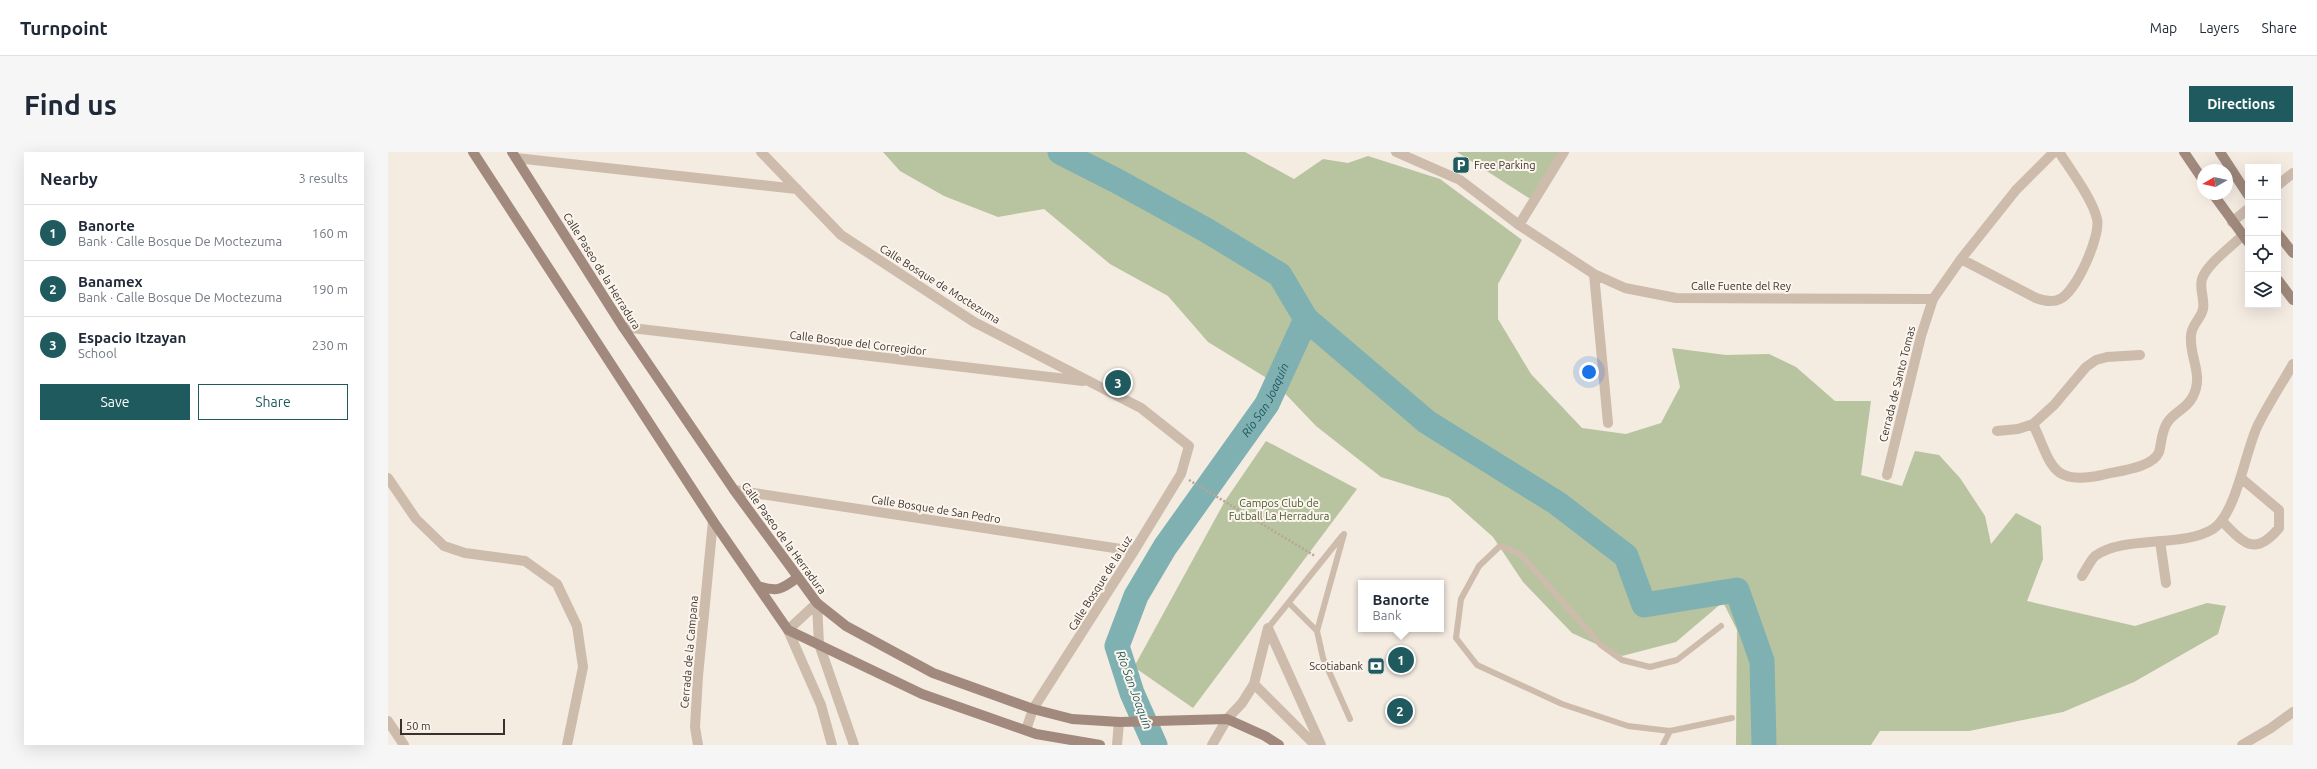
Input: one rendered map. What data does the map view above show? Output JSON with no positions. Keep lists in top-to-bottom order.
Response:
{
  "streets": {
    "main road": ["Calle Paseo de la Herradura"],
    "street": [
      "Calle Bosque de Moctezuma",
      "Calle Fuente del Rey",
      "Calle Bosque del Corregidor",
      "Cerrada de Santo Tomas",
      "Calle Bosque de San Pedro",
      "Calle Bosque de la Luz",
      "Cerrada de la Campana"
    ]
  },
  "crossings": [
    ["Calle Paseo de la Herradura", "Calle Bosque del Corregidor"],
    ["Calle Paseo de la Herradura", "Calle Bosque de San Pedro"],
    ["Calle Paseo de la Herradura", "Calle Bosque de la Luz"],
    ["Calle Bosque de Moctezuma", "Calle Bosque del Corregidor"],
    ["Calle Bosque de Moctezuma", "Calle Bosque de la Luz"],
    ["Calle Fuente del Rey", "Cerrada de Santo Tomas"],
    ["Calle Bosque de San Pedro", "Calle Bosque de la Luz"]
  ],
  "water": ["Río San Joaquín"],
  "parks": ["Campos Club de Futball La Herradura"],
  "places": {
    "parking": ["Free Parking"],
    "bank": ["Scotiabank"]
  },
  "scale_bar": "50 m",
  "north": "left",
  "page": {
    "header": "Turnpoint",
    "nav": ["Map", "Layers", "Share"],
    "buttons": [
      "Directions",
      ["Save", "Share"]
    ],
    "title": "Find us",
    "heading": ["Nearby", "3 results"],
    "map_buttons": ["+", "−"],
    "list": [
      {
        "mark": "1",
        "name": "Banorte",
        "note": "Bank · Calle Bosque De Moctezuma",
        "value": "160 m"
      },
      {
        "mark": "2",
        "name": "Banamex",
        "note": "Bank · Calle Bosque De Moctezuma",
        "value": "190 m"
      },
      {
        "mark": "3",
        "name": "Espacio Itzayan",
        "note": "School",
        "value": "230 m"
      }
    ],
    "pins": ["3", "1", "2"],
    "popup": ["Banorte", "Bank"],
    "scale": "50 m"
  }
}
